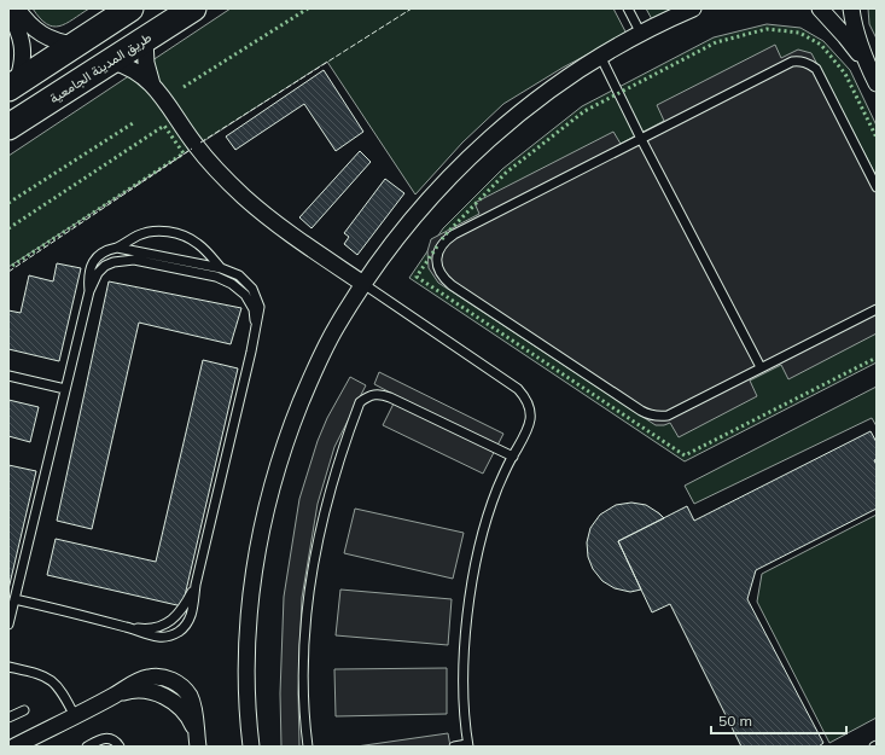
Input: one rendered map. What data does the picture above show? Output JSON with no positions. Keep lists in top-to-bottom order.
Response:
{
  "streets": {
    "main road": ["طريق المدينة الجامعية"]
  },
  "scale_bar": "50 m"
}
